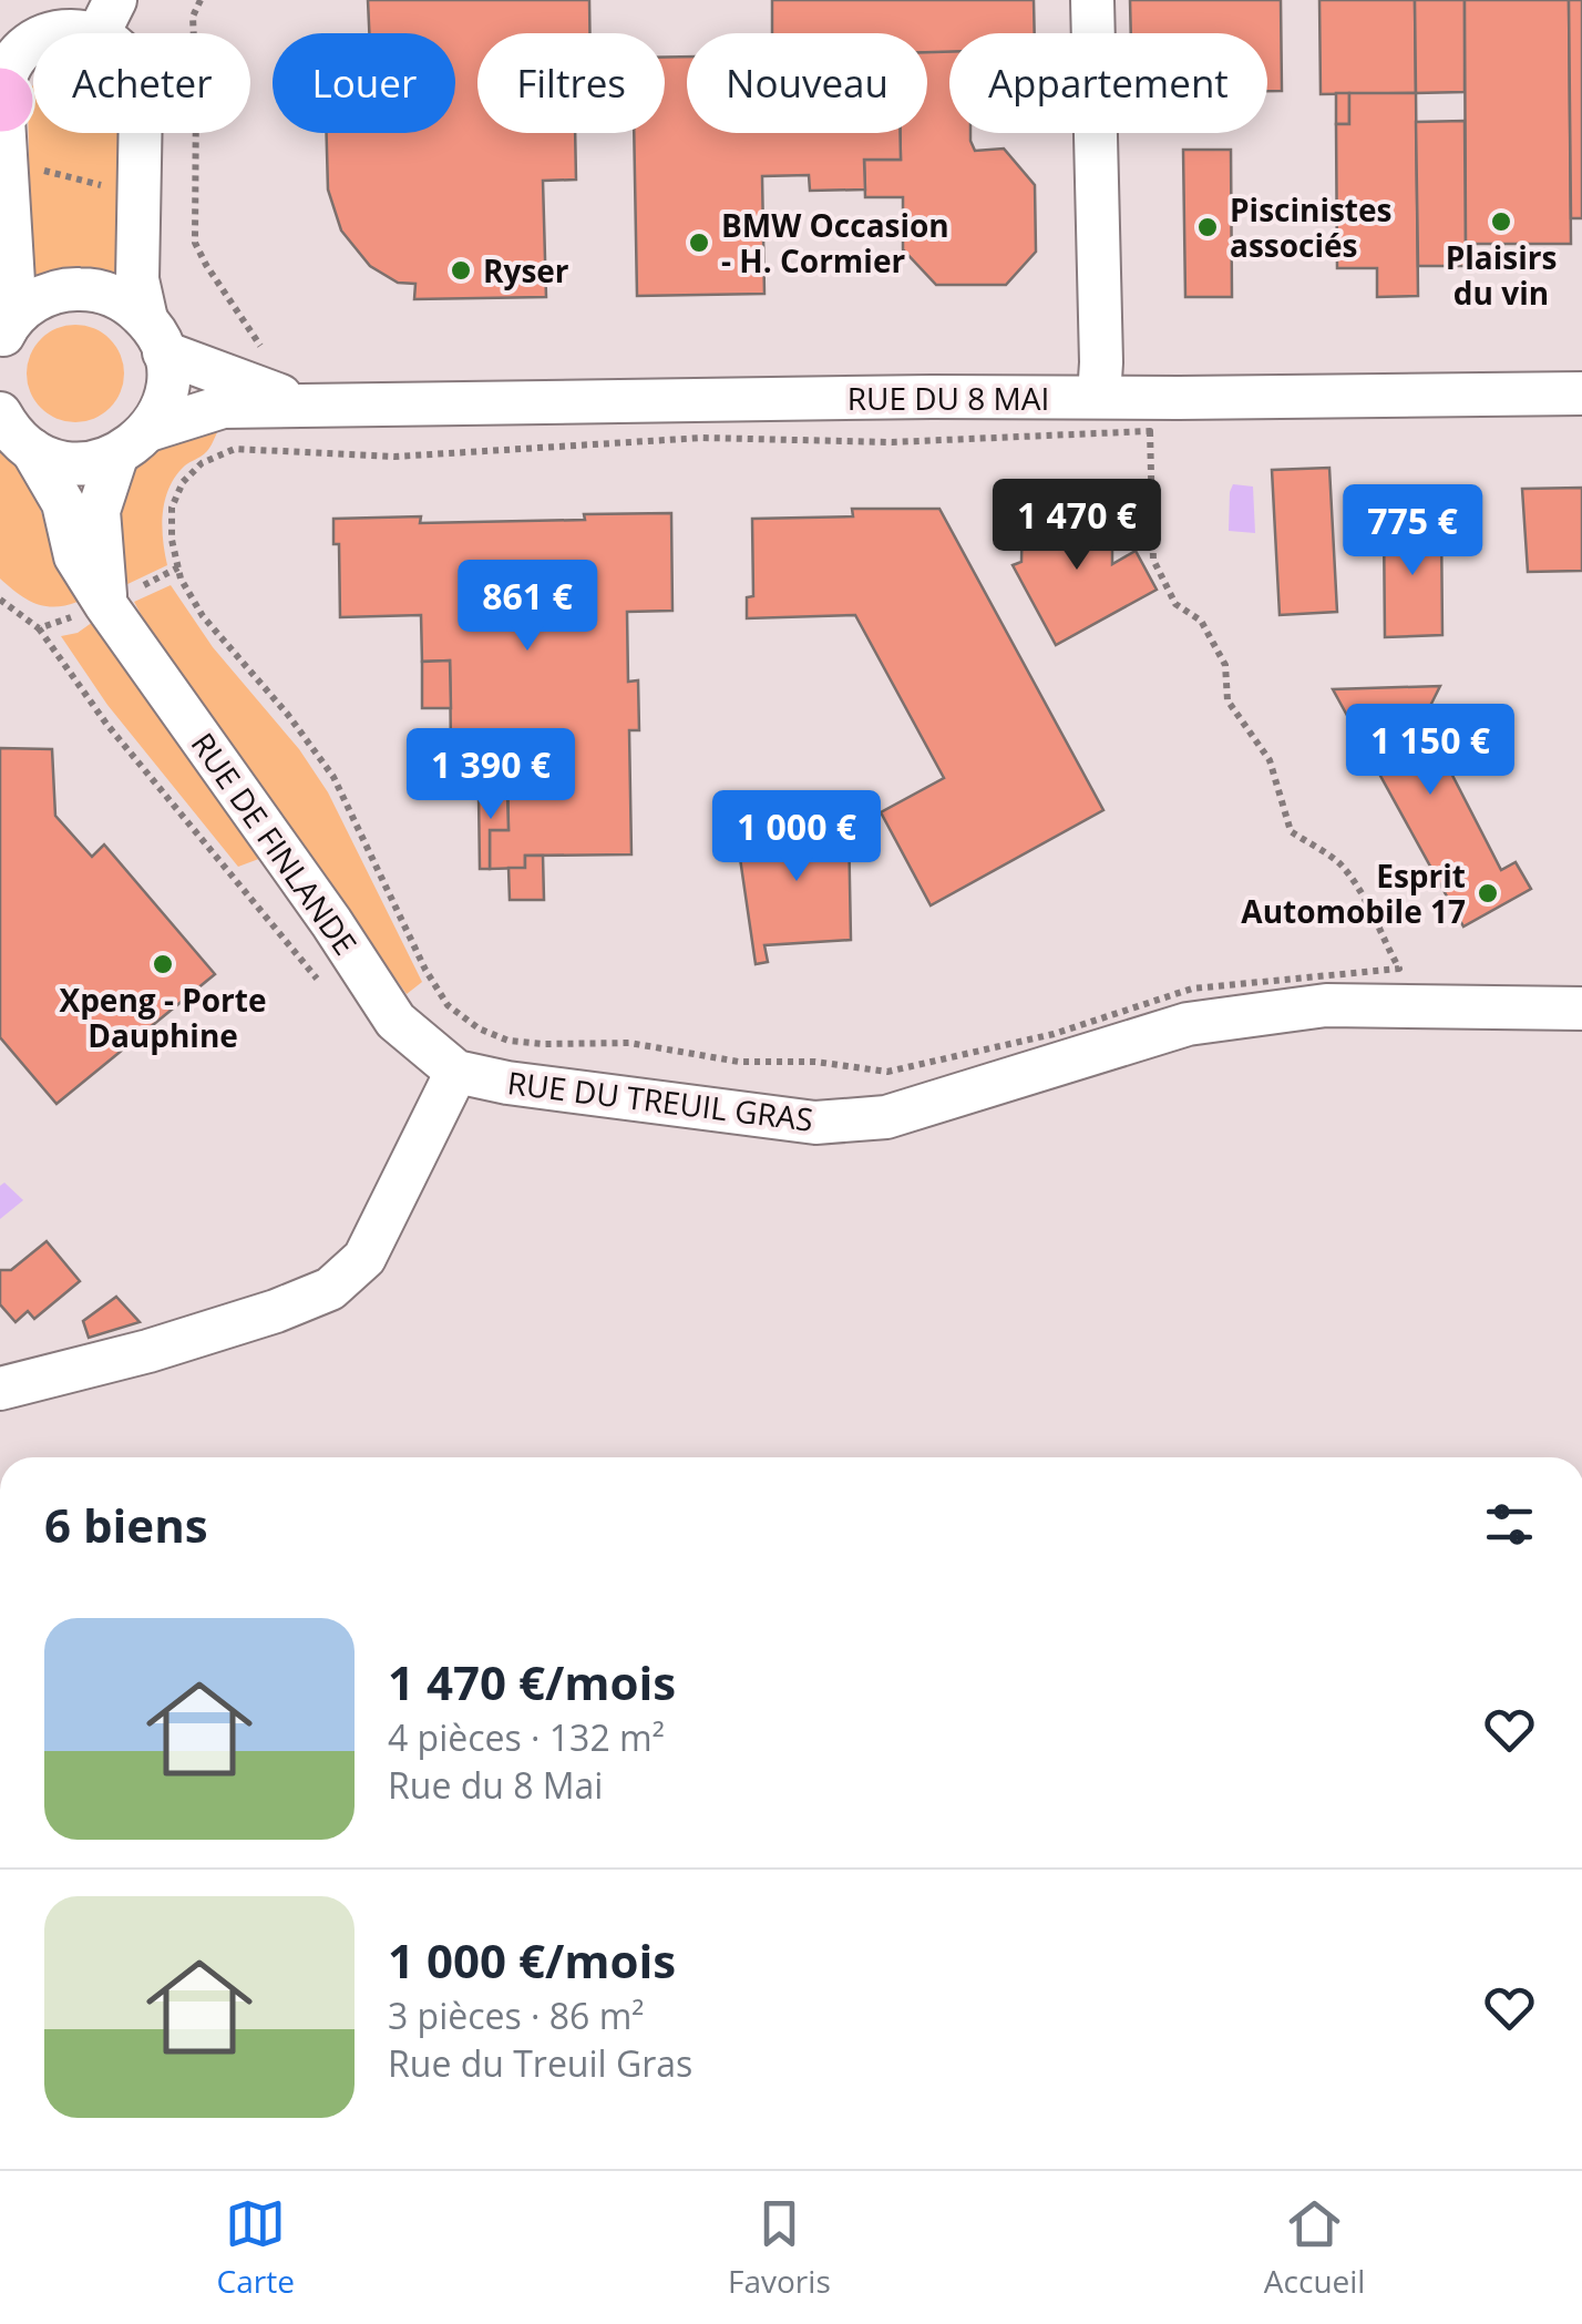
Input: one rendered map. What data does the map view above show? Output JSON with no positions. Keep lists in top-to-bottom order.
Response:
{
  "streets": {
    "street": ["RUE DU 8 MAI", "RUE DE FINLANDE", "RUE DU TREUIL GRAS"]
  },
  "crossings": [
    ["RUE DE FINLANDE", "RUE DU TREUIL GRAS"]
  ],
  "places": [
    "Plaisirs du vin",
    "Piscinistes associés",
    "BMW Occasion - H. Cormier",
    "Ryser",
    "Esprit Automobile 17",
    "Xpeng - Porte Dauphine"
  ],
  "page": {
    "chip": [
      "Acheter",
      "Louer",
      "Filtres",
      "Nouveau",
      "Appartement"
    ],
    "price": [
      "1 470 €",
      "775 €",
      "861 €",
      "1 150 €",
      "1 390 €",
      "1 000 €"
    ],
    "heading": "6 biens",
    "list": [
      {
        "name": "1 470 €/mois",
        "note": "4 pièces · 132 m² · Rue du 8 Mai"
      },
      {
        "name": "1 000 €/mois",
        "note": "3 pièces · 86 m² · Rue du Treuil Gras"
      }
    ],
    "tabs": ["Carte", "Favoris", "Accueil"]
  }
}
